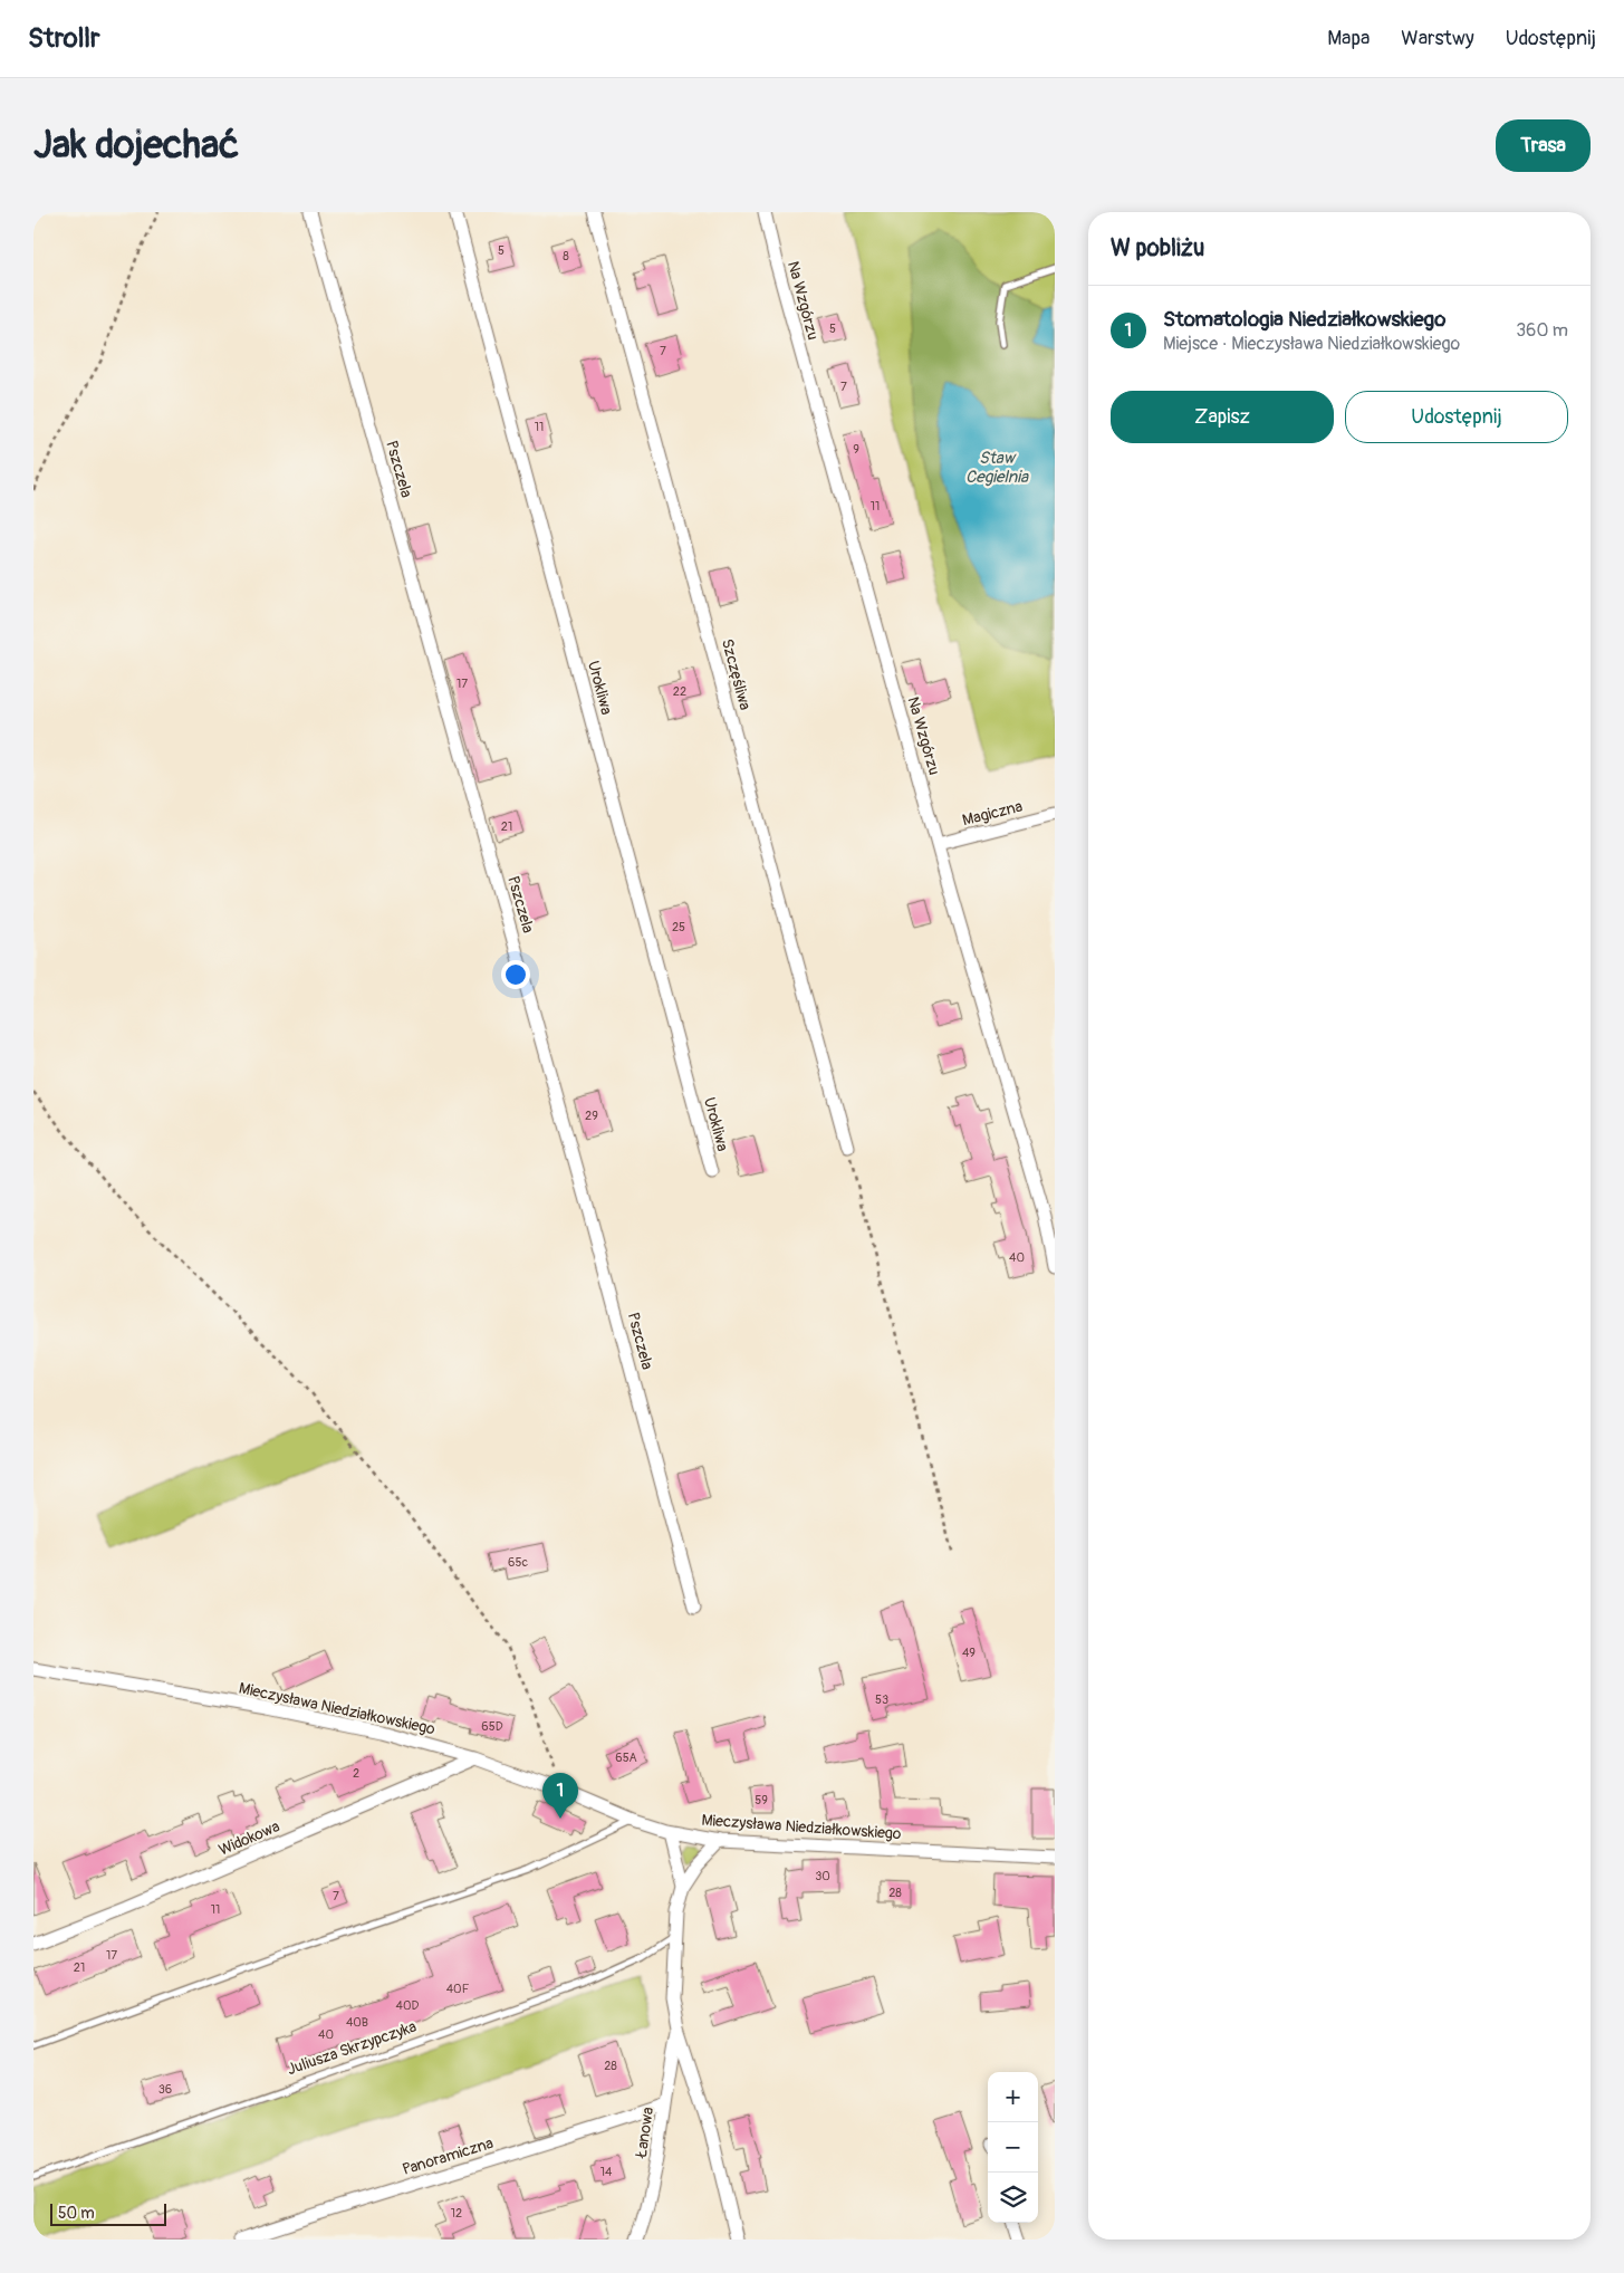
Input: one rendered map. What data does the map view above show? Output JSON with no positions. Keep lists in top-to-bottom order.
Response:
{
  "streets": {
    "street": [
      "Na Wzgórzu",
      "Pszczela",
      "Szczęśliwa",
      "Urokliwa",
      "Magiczna",
      "Mieczysława Niedziałkowskiego",
      "Widokowa",
      "Łanowa",
      "Panoramiczna"
    ],
    "lane": ["Juliusza Skrzypczyka"]
  },
  "crossings": [
    ["Na Wzgórzu", "Magiczna"],
    ["Mieczysława Niedziałkowskiego", "Widokowa"],
    ["Łanowa", "Panoramiczna"]
  ],
  "water": ["Staw Cegielnia"],
  "house_numbers": [
    "5",
    "8",
    "5",
    "7",
    "7",
    "11",
    "9",
    "11",
    "17",
    "22",
    "21",
    "25",
    "29",
    "40",
    "65c",
    "49",
    "53",
    "65D",
    "65A",
    "2",
    "59",
    "30",
    "28",
    "7",
    "11",
    "17",
    "21",
    "40F",
    "40D",
    "40B",
    "40",
    "28",
    "36",
    "14",
    "12"
  ],
  "scale_bar": "50 m",
  "page": {
    "header": "Strollr",
    "nav": ["Mapa", "Warstwy", "Udostępnij"],
    "buttons": [
      "Trasa",
      ["Zapisz", "Udostępnij"]
    ],
    "title": "Jak dojechać",
    "heading": "W pobliżu",
    "list": [
      {
        "mark": "1",
        "name": "Stomatologia Niedziałkowskiego",
        "note": "Miejsce · Mieczysława Niedziałkowskiego",
        "value": "360 m"
      }
    ],
    "pins": "1",
    "map_buttons": ["+", "−"],
    "scale": "50 m"
  }
}
